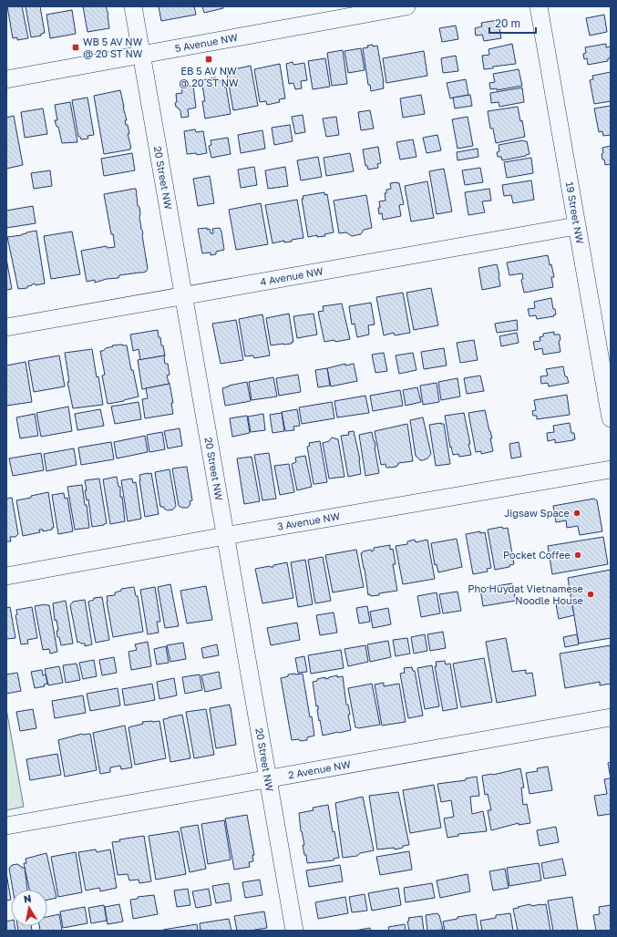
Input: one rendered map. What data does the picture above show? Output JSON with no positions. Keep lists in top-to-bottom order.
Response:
{
  "streets": {
    "street": [
      "5 Avenue NW",
      "20 Street NW",
      "19 Street NW",
      "4 Avenue NW",
      "3 Avenue NW",
      "2 Avenue NW"
    ]
  },
  "crossings": [
    ["5 Avenue NW", "20 Street NW"],
    ["20 Street NW", "4 Avenue NW"],
    ["20 Street NW", "3 Avenue NW"],
    ["20 Street NW", "2 Avenue NW"],
    ["19 Street NW", "4 Avenue NW"]
  ],
  "places": {
    "transit": ["WB 5 AV NW @ 20 ST NW", "EB 5 AV NW @ 20 ST NW"],
    "other": ["Jigsaw Space", "Pocket Coffee", "Pho Huydat Vietnamese Noodle House"]
  },
  "scale_bar": "20 m",
  "north": "top"
}
